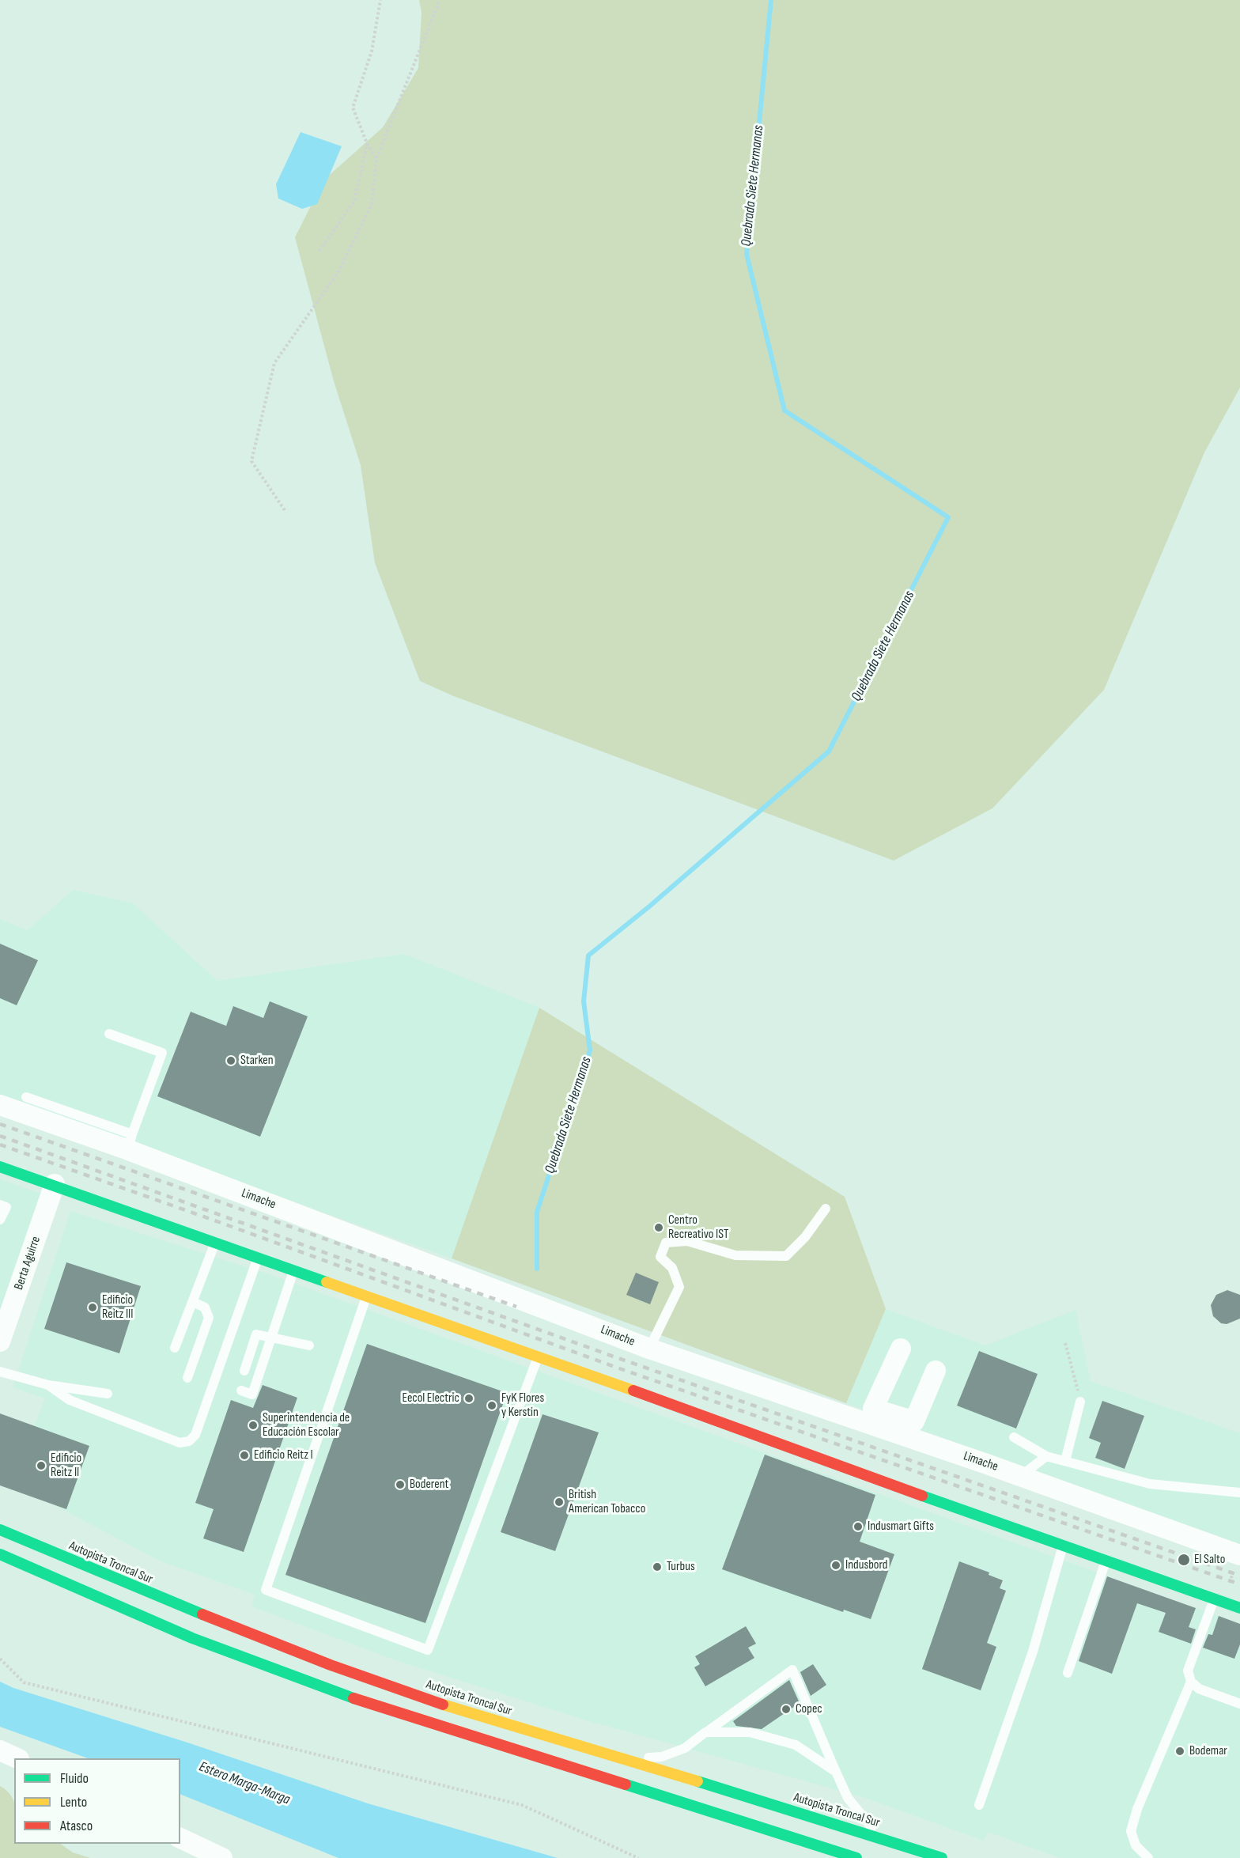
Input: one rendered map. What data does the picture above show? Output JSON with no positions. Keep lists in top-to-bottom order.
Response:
{
  "streets": {
    "main road": ["Autopista Troncal Sur"],
    "street": ["Limache", "Berta Aguirre"]
  },
  "water": ["Quebrada Siete Hermanas", "Estero Marga-Marga"],
  "places": [
    "Starken",
    "Centro Recreativo IST",
    "Edificio Reitz III",
    "Eecol Electric",
    "FyK Flores y Kerstin",
    "Superintendencia de Educación Escolar",
    "Edificio Reitz I",
    "Edificio Reitz II",
    "Boderent",
    "British American Tobacco",
    "Indusmart Gifts",
    "El Salto",
    "Indusbord",
    "Turbus",
    "Copec",
    "Bodemar"
  ],
  "legend": ["Fluido", "Lento", "Atasco"]
}
